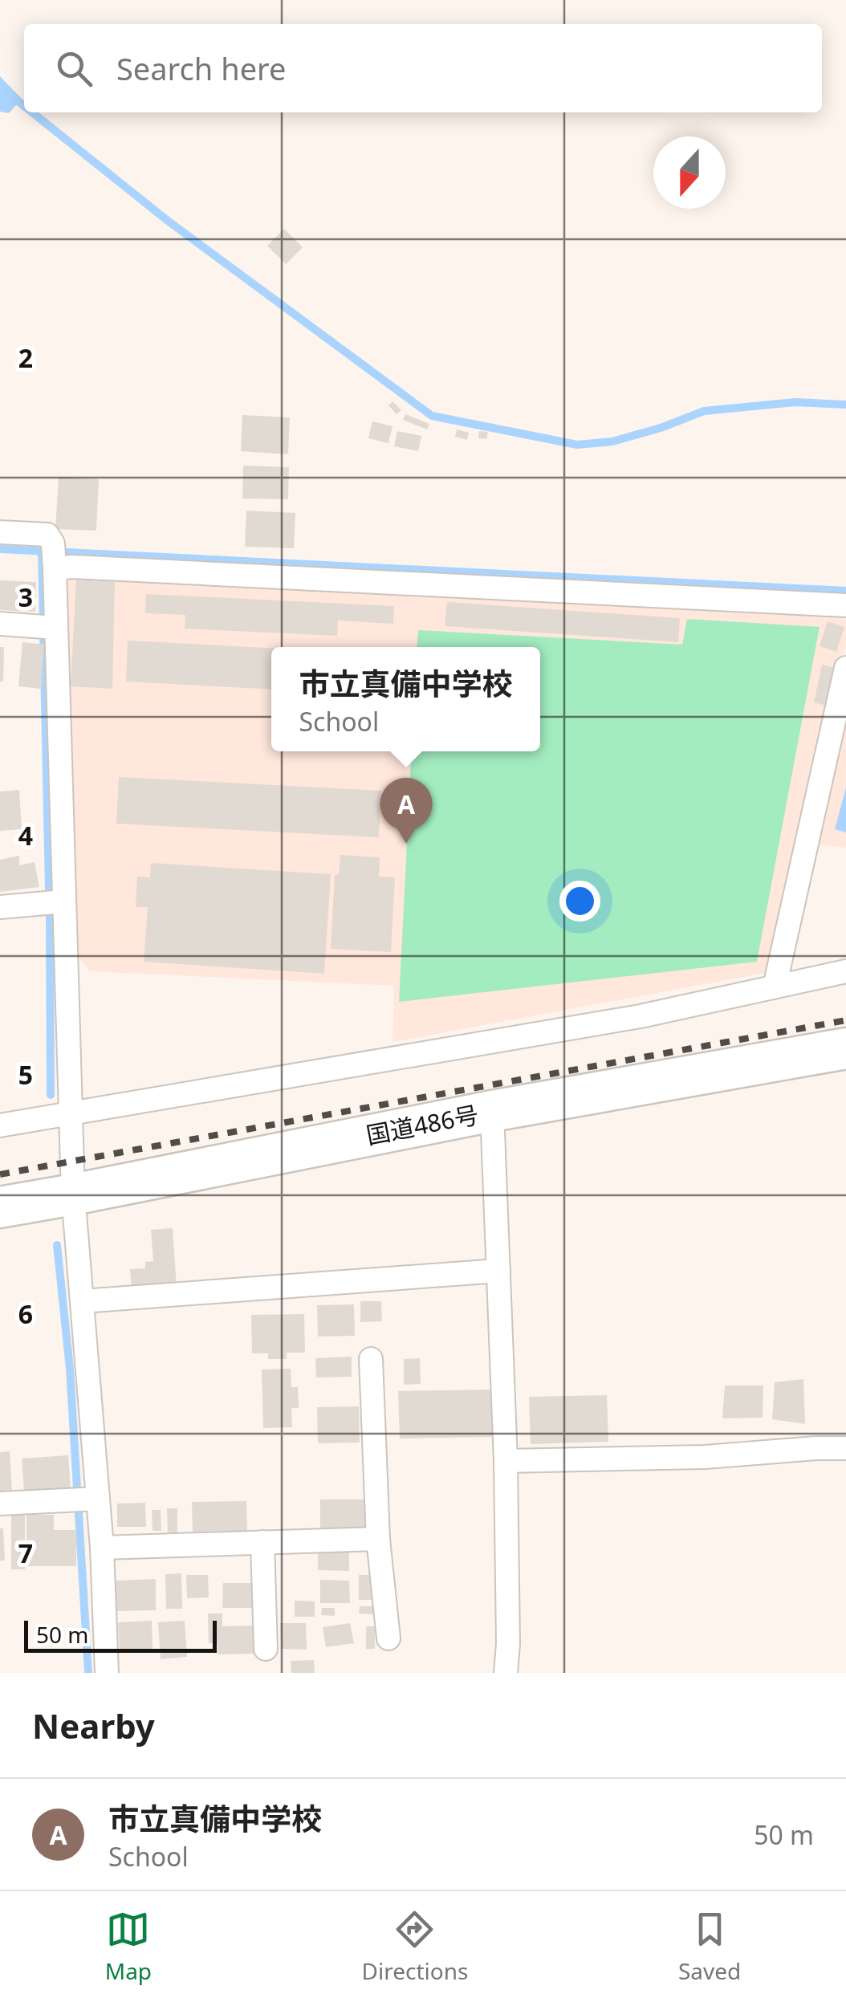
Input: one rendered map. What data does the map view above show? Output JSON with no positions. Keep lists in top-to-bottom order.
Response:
{
  "streets": {
    "highway": ["国道486号"]
  },
  "scale_bar": "50 m",
  "north": "bottom",
  "page": {
    "search": "Search here",
    "popup": ["市立真備中学校", "School"],
    "pins": "A",
    "scale": "50 m",
    "heading": "Nearby",
    "list": [
      {
        "mark": "A",
        "name": "市立真備中学校",
        "note": "School",
        "value": "50 m"
      }
    ],
    "nav": ["Map", "Directions", "Saved"]
  },
  "grid": {
    "rows": [
      "2",
      "3",
      "4",
      "5",
      "6",
      "7"
    ]
  }
}
